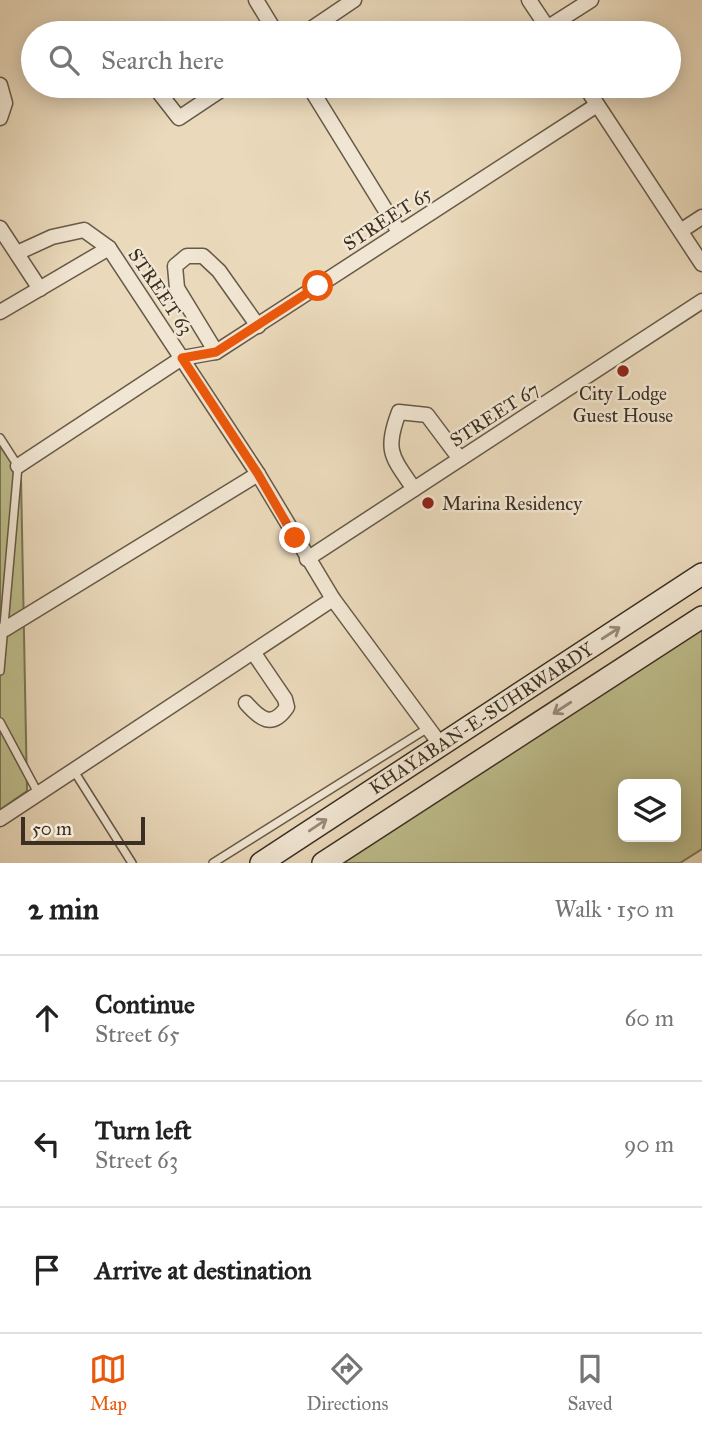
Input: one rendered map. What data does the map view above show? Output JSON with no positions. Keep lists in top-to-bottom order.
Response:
{
  "streets": {
    "main road": ["KHAYABAN-E-SUHRWARDY"],
    "street": ["STREET 65", "STREET 63", "STREET 67"]
  },
  "crossings": [
    ["STREET 65", "STREET 63"],
    ["STREET 63", "STREET 67"],
    ["STREET 63", "KHAYABAN-E-SUHRWARDY"]
  ],
  "places": ["City Lodge Guest House", "Marina Residency"],
  "scale_bar": "50 m",
  "page": {
    "search": "Search here",
    "scale": "50 m",
    "heading": ["2 min", "Walk · 150 m"],
    "list": [
      ["Continue", "Street 65", "60 m"],
      ["Turn left", "Street 63", "90 m"],
      "Arrive at destination"
    ],
    "nav": ["Map", "Directions", "Saved"]
  }
}
